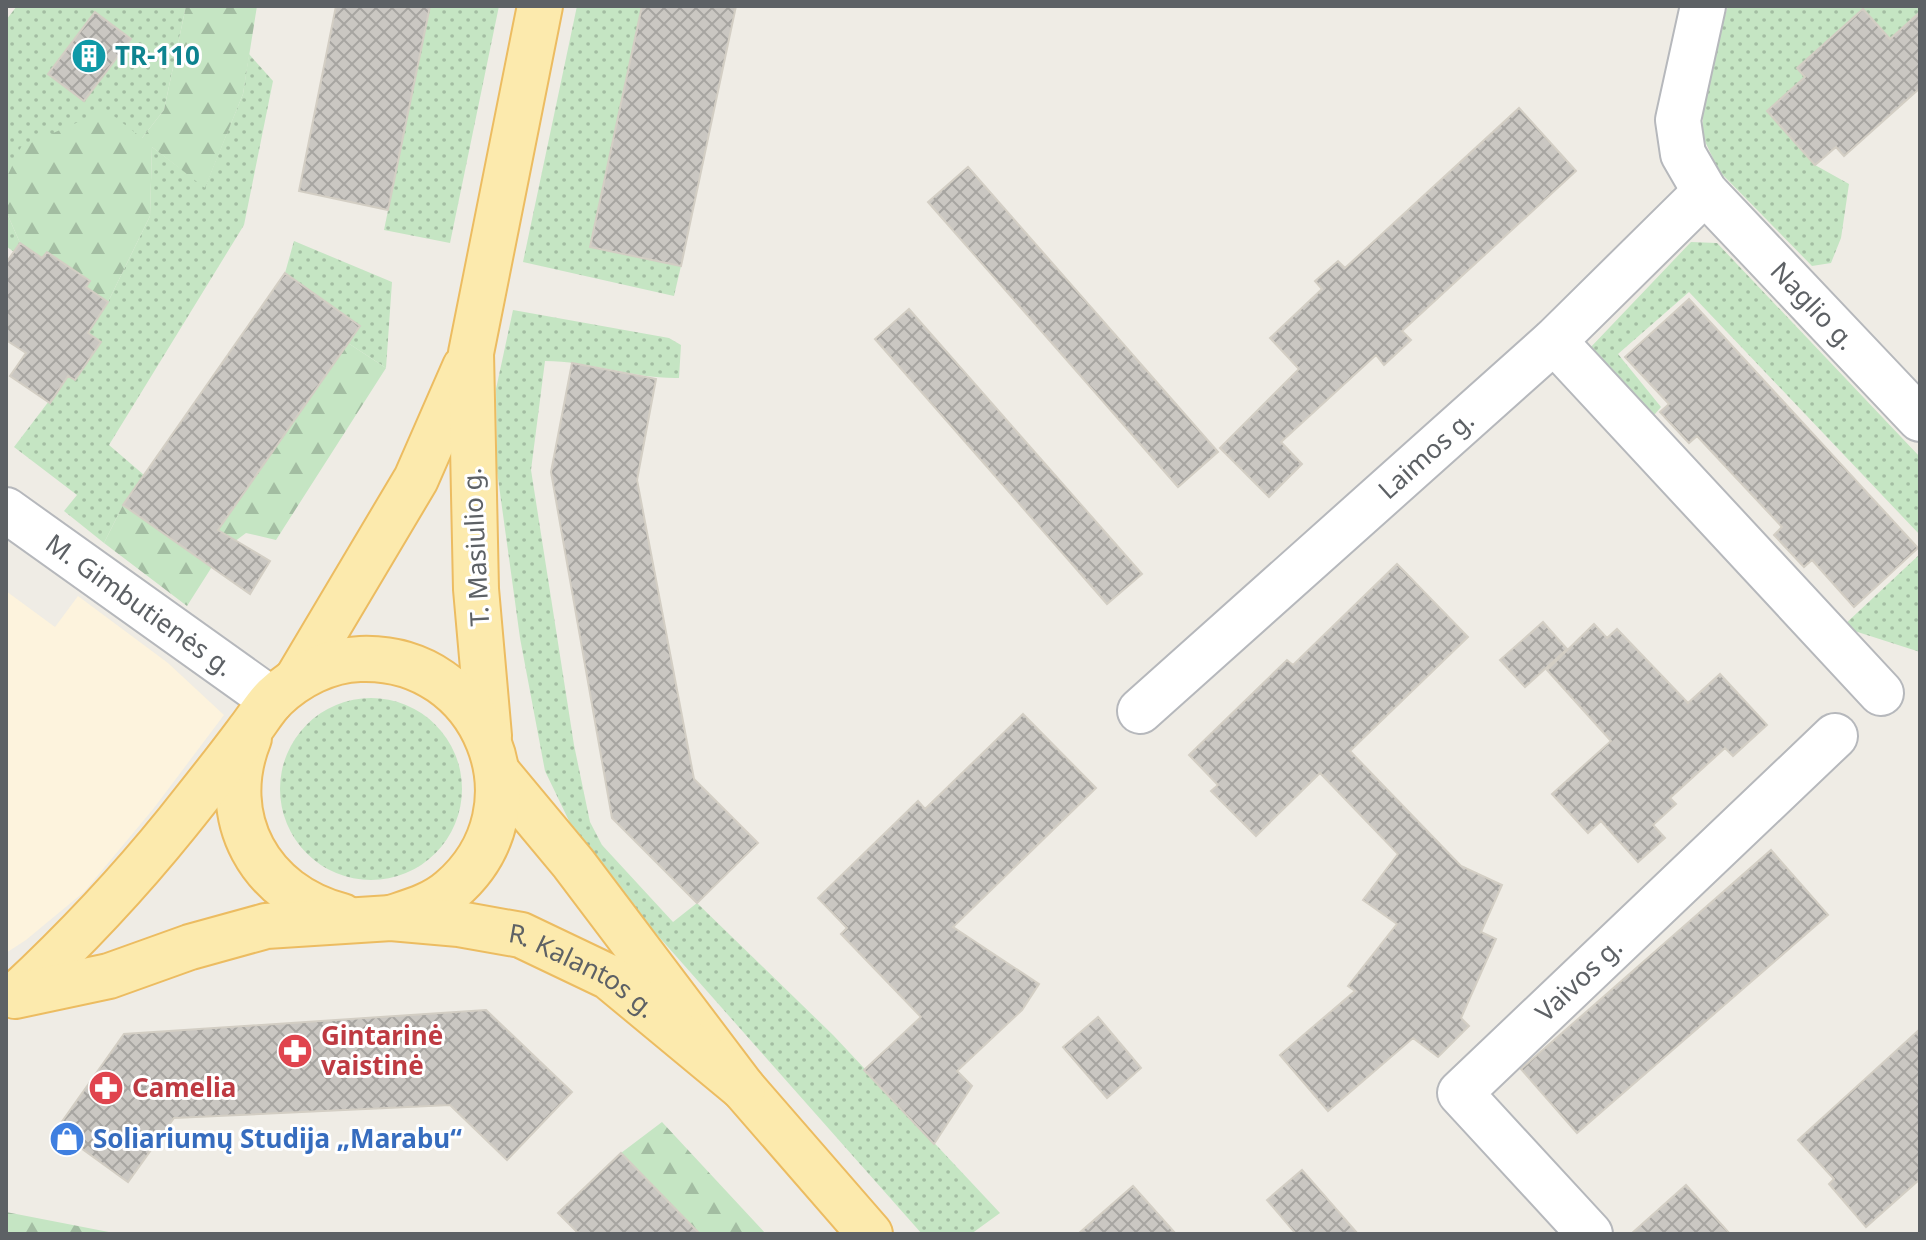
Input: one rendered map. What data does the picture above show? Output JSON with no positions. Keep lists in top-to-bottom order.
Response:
{
  "streets": {
    "main road": ["T. Masiulio g.", "R. Kalantos g."],
    "street": [
      "Naglio g.",
      "Laimos g.",
      "M. Gimbutienės g.",
      "Vaivos g."
    ]
  },
  "crossings": [
    ["Naglio g.", "Laimos g."],
    ["T. Masiulio g.", "M. Gimbutienės g."],
    ["T. Masiulio g.", "R. Kalantos g."],
    ["M. Gimbutienės g.", "R. Kalantos g."]
  ],
  "places": {
    "building": ["TR-110"],
    "pharmacy": ["Gintarinė vaistinė", "Camelia"],
    "shop": ["Soliariumų Studija „Marabu“"]
  }
}
